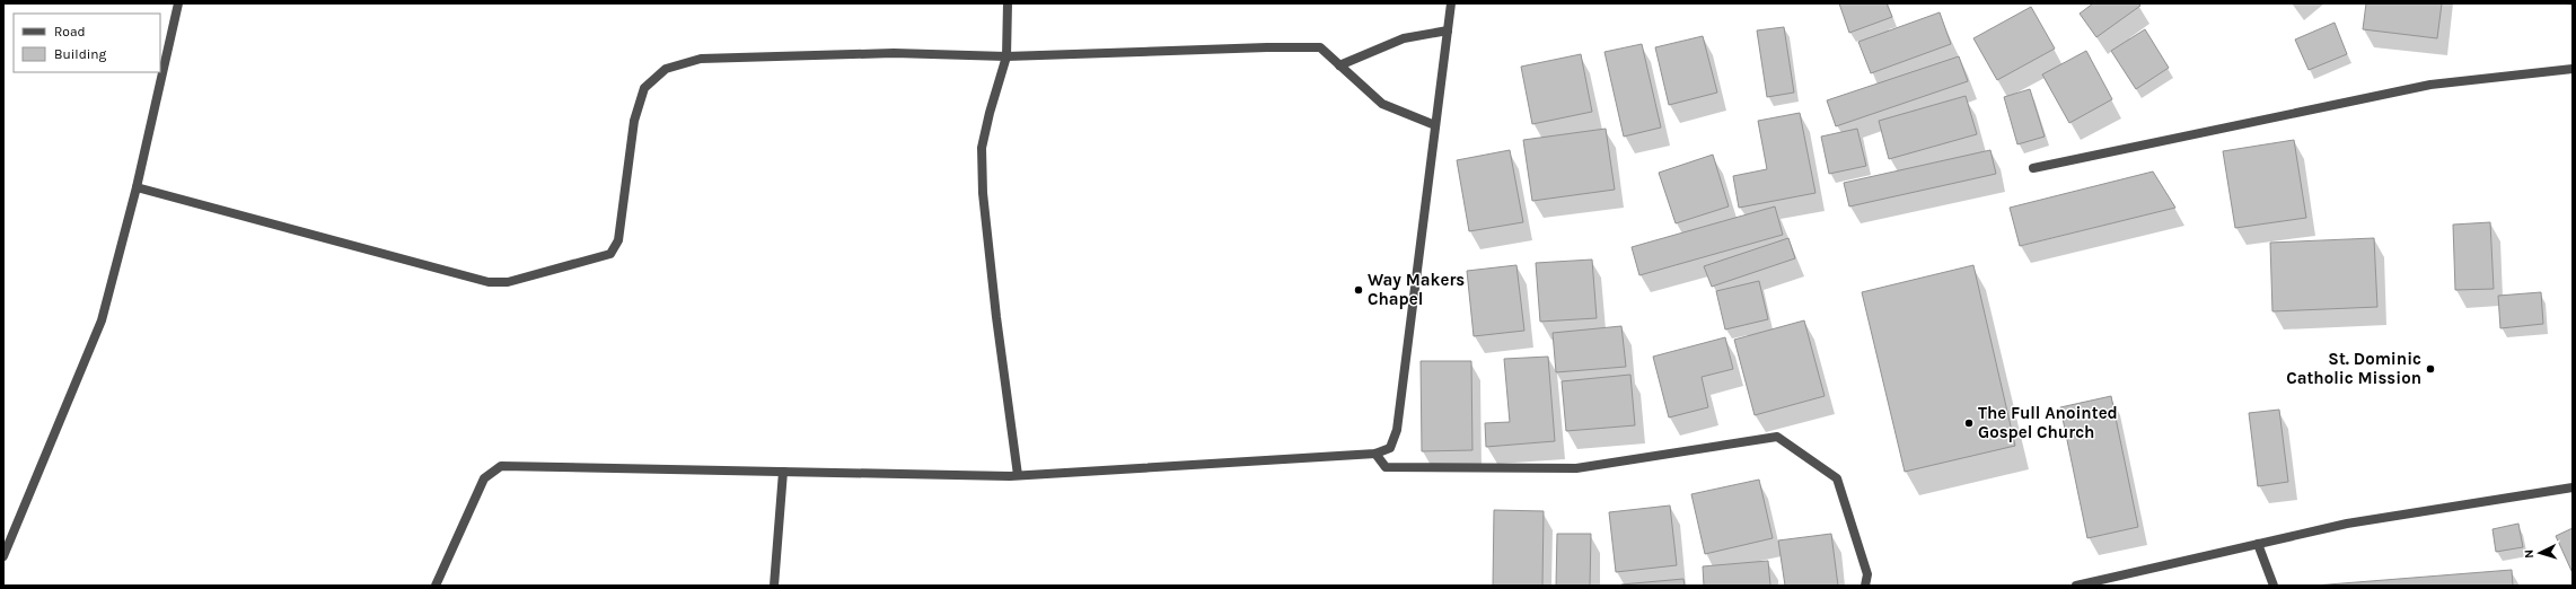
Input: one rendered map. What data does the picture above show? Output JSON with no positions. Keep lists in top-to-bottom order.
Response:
{
  "places": ["Way Makers Chapel", "St. Dominic Catholic Mission", "The Full Anointed Gospel Church"],
  "legend": ["Road", "Building"],
  "north": "left"
}
